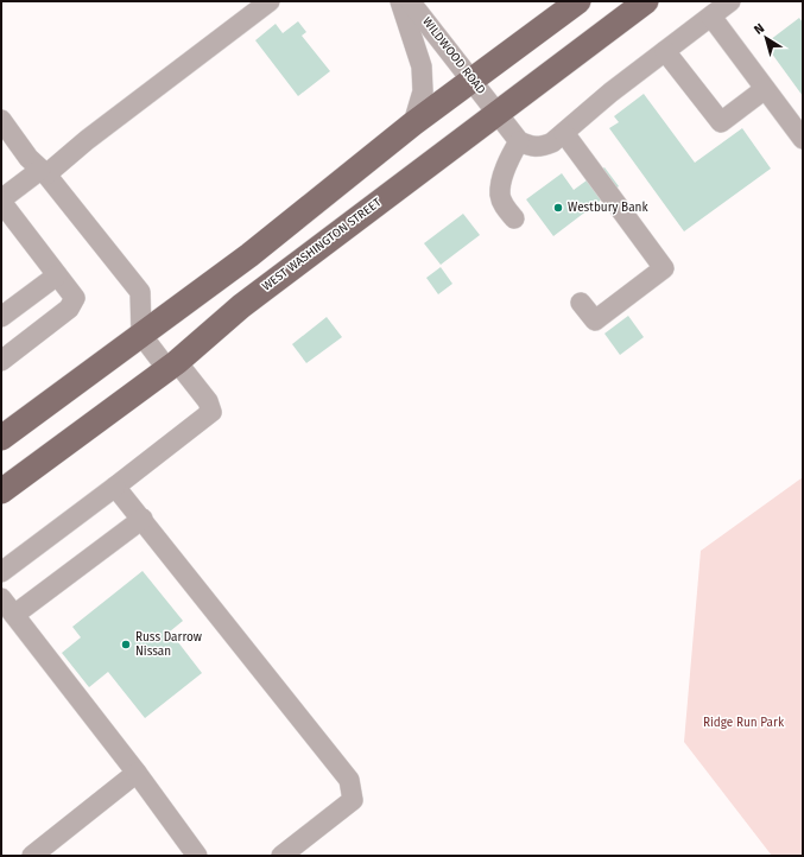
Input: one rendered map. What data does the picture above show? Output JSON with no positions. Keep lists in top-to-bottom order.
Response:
{
  "streets": {
    "main road": ["WEST WASHINGTON STREET"],
    "street": ["WILDWOOD ROAD"]
  },
  "crossings": [
    ["WILDWOOD ROAD", "WEST WASHINGTON STREET"]
  ],
  "parks": ["Ridge Run Park"],
  "places": ["Westbury Bank", "Russ Darrow Nissan"],
  "north": "top left"
}
